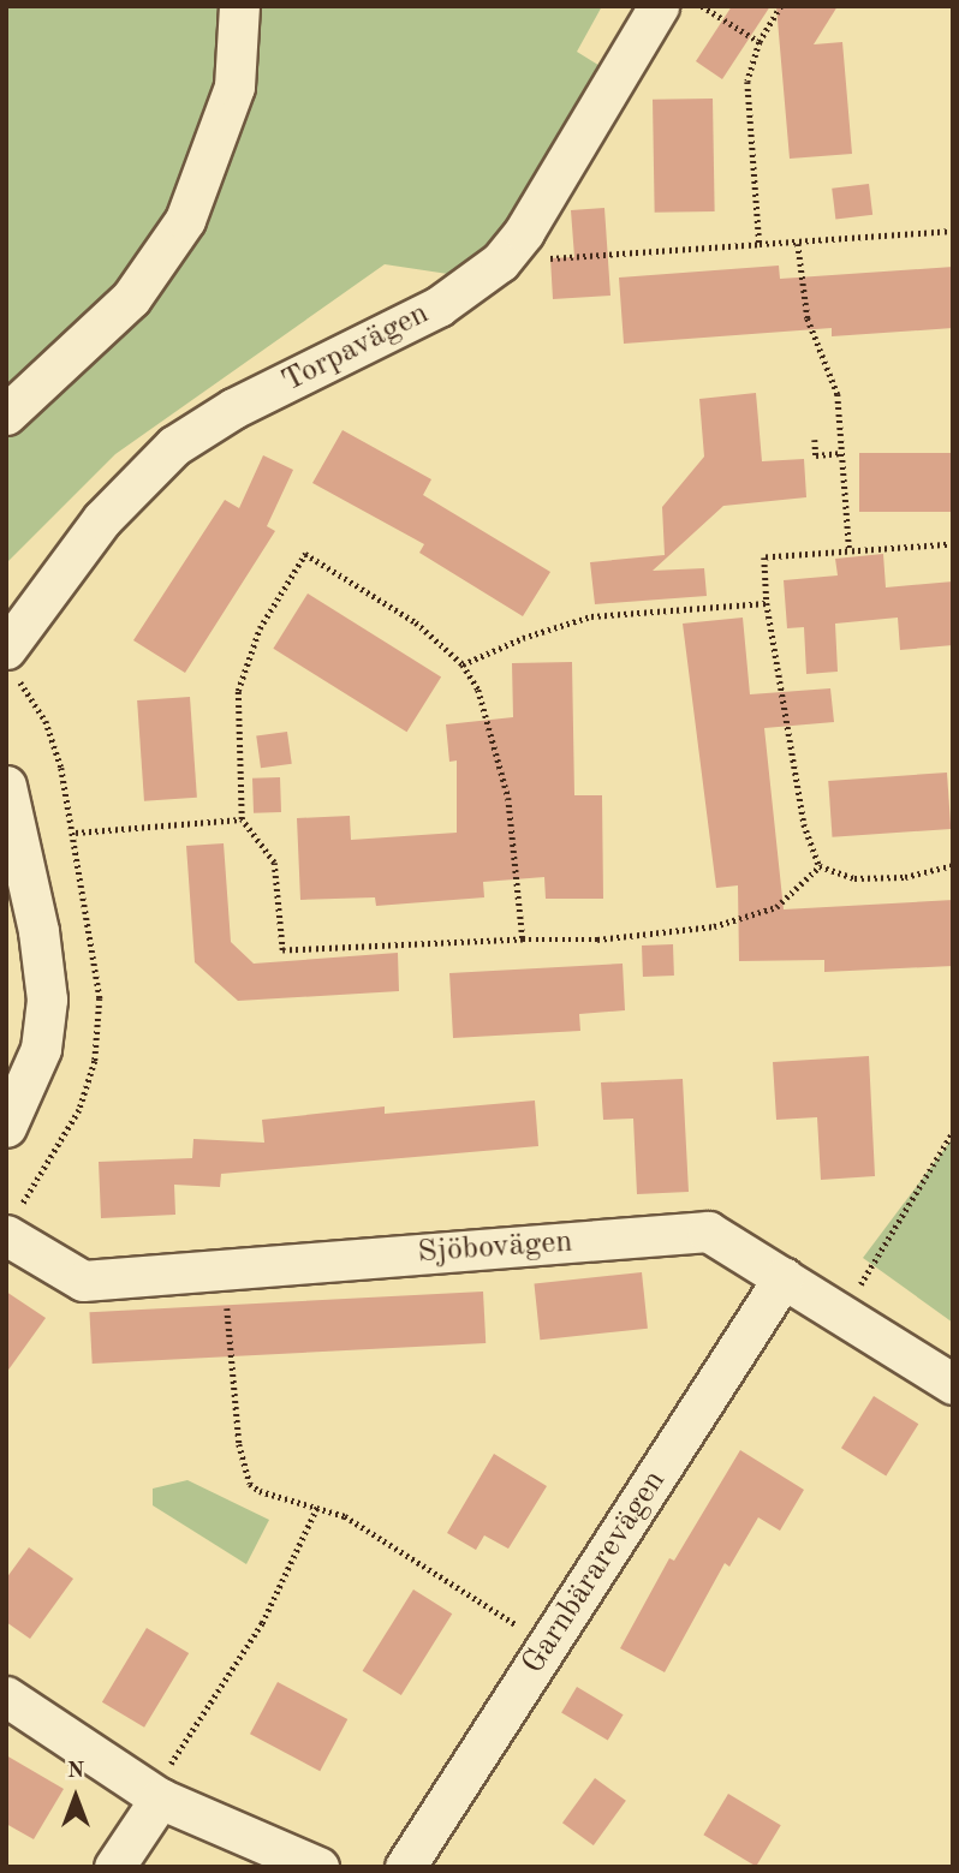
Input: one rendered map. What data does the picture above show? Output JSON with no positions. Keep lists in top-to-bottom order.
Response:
{
  "streets": {
    "street": ["Torpavägen", "Sjöbovägen", "Garnbärarevägen"]
  },
  "crossings": [
    ["Sjöbovägen", "Garnbärarevägen"]
  ],
  "north": "top"
}
